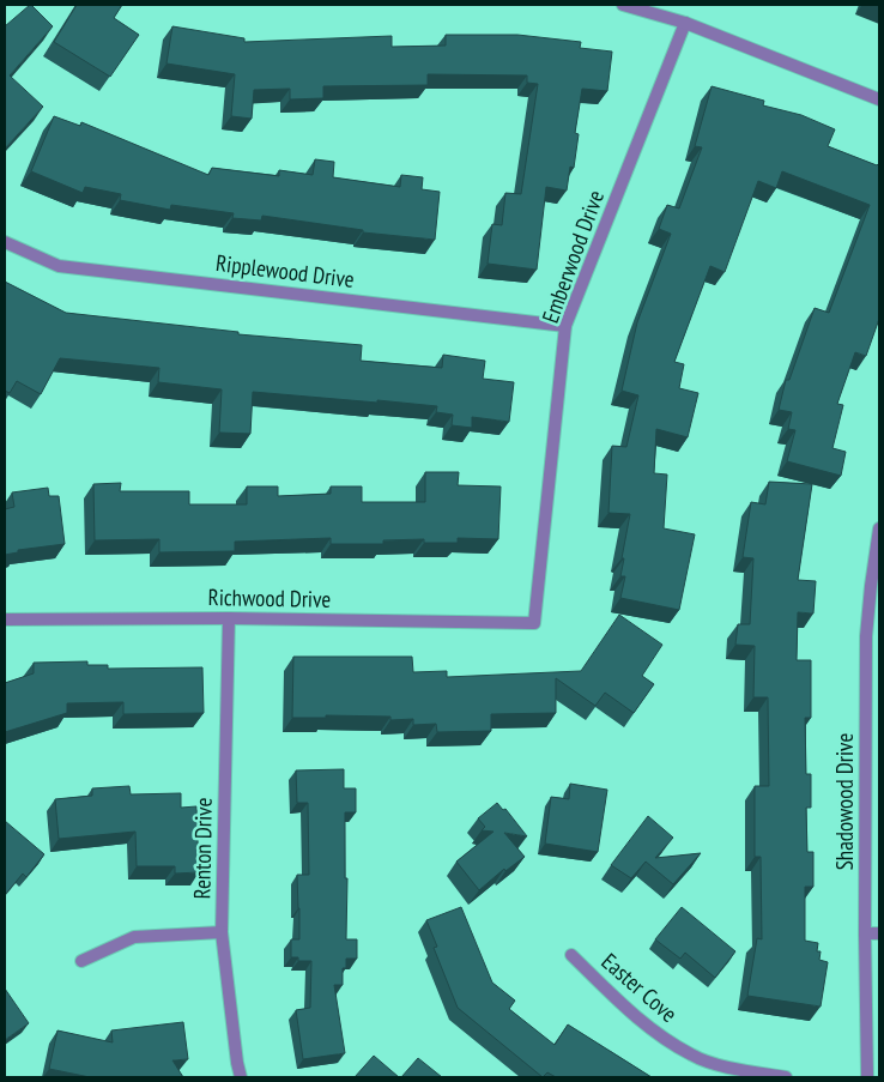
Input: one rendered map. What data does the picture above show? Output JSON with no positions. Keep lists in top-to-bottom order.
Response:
{
  "streets": {
    "street": [
      "Emberwood Drive",
      "Ripplewood Drive",
      "Richwood Drive",
      "Shadowood Drive",
      "Renton Drive",
      "Easter Cove"
    ]
  },
  "crossings": [
    ["Emberwood Drive", "Ripplewood Drive"],
    ["Emberwood Drive", "Richwood Drive"],
    ["Richwood Drive", "Renton Drive"]
  ]
}
